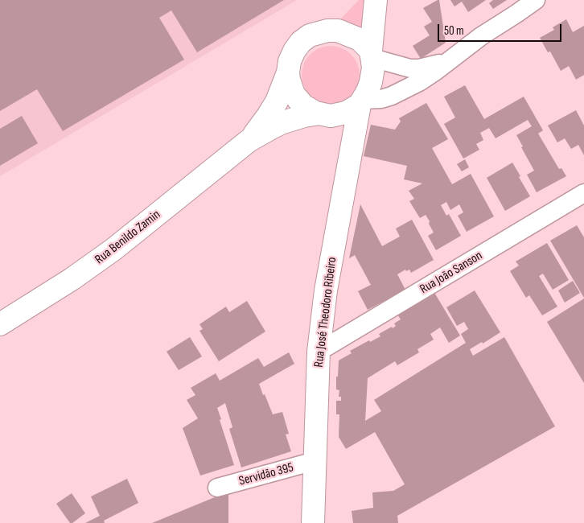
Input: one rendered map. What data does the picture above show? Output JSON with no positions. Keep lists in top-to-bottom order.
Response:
{
  "streets": {
    "main road": ["Rua Benildo Zamin", "Rua José Theodoro Ribeiro"],
    "street": ["Rua João Sanson", "Servidão 395"]
  },
  "crossings": [
    ["Rua Benildo Zamin", "Rua José Theodoro Ribeiro"],
    ["Rua João Sanson", "Rua José Theodoro Ribeiro"],
    ["Rua José Theodoro Ribeiro", "Servidão 395"]
  ],
  "scale_bar": "50 m"
}
